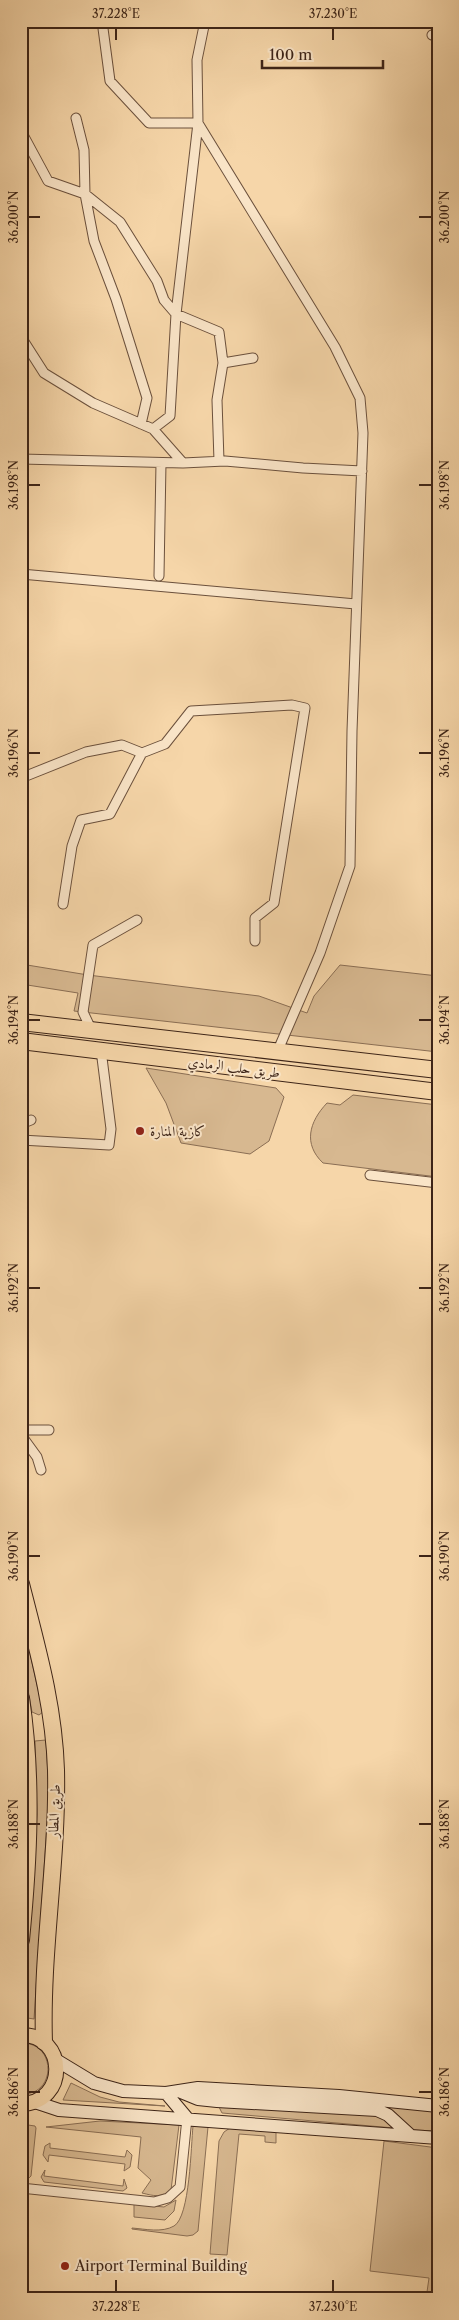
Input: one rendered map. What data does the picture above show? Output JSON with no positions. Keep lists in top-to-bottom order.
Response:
{
  "streets": {
    "highway": ["طريق حلب الرمادي", "طريق المطار"]
  },
  "places": ["كازية المنارة", "Airport Terminal Building"],
  "scale_bar": "100 m",
  "coordinates": [
    "37.228°E",
    "37.230°E",
    "36.200°N",
    "36.198°N",
    "36.196°N",
    "36.194°N",
    "36.192°N",
    "36.190°N",
    "36.188°N",
    "36.186°N"
  ]
}
